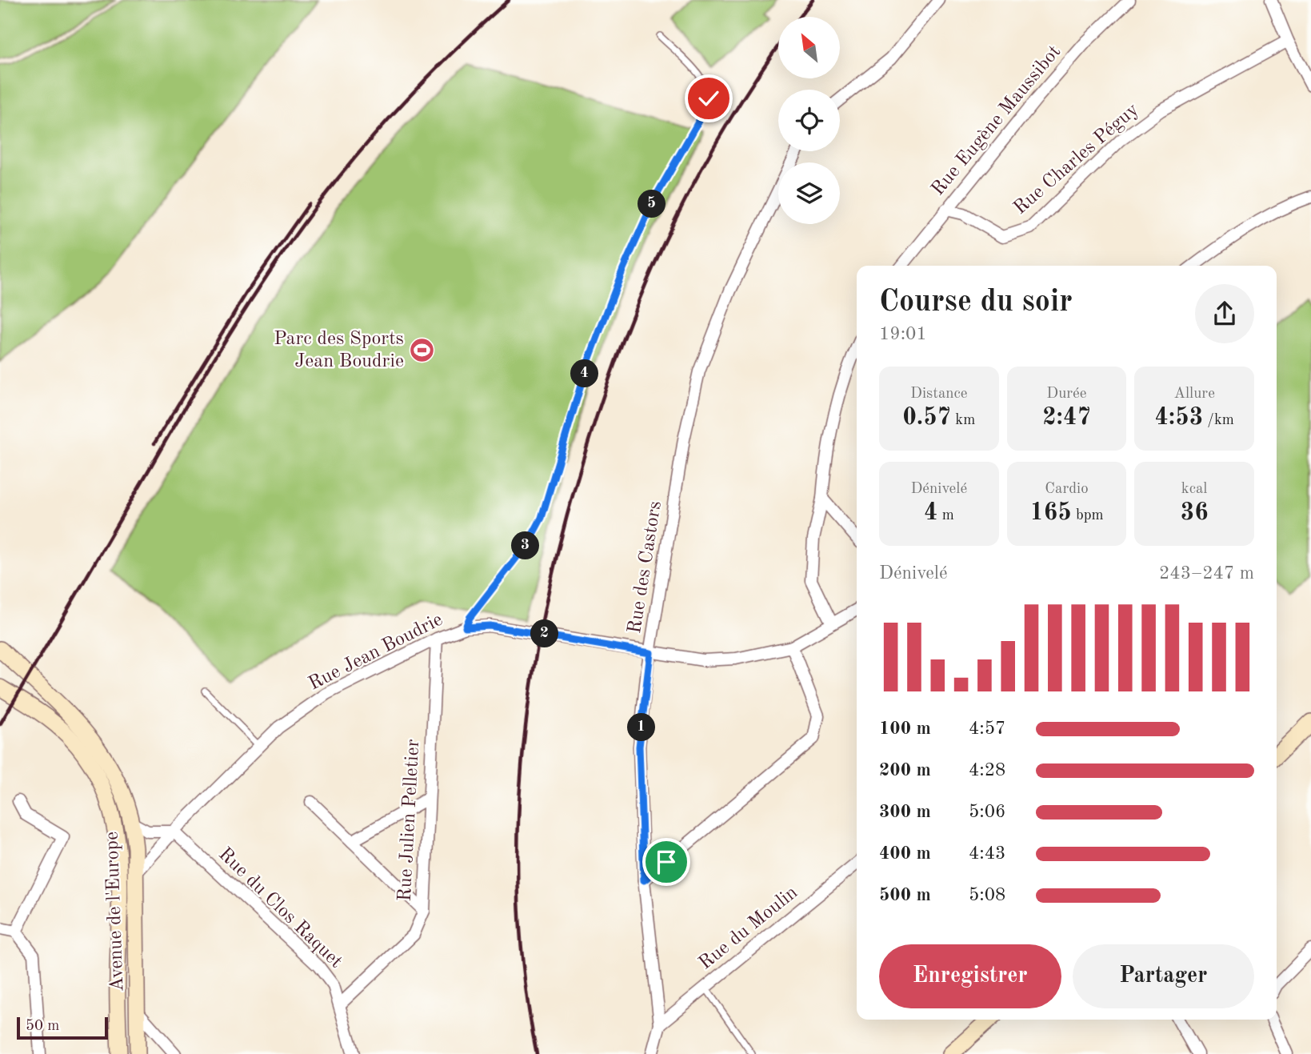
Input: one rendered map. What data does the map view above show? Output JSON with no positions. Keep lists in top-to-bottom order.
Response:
{
  "streets": {
    "main road": ["Avenue de l'Europe"],
    "street": [
      "Rue Eugène Maussibot",
      "Rue Charles Péguy",
      "Rue des Castors",
      "Rue Jean Boudrie",
      "Rue Julien Pelletier",
      "Rue du Clos Raquet",
      "Rue du Moulin"
    ]
  },
  "crossings": [
    ["Rue Eugène Maussibot", "Rue Charles Péguy"],
    ["Rue des Castors", "Rue Jean Boudrie"],
    ["Rue des Castors", "Rue du Moulin"],
    ["Rue Jean Boudrie", "Rue Julien Pelletier"],
    ["Rue Jean Boudrie", "Rue du Clos Raquet"],
    ["Rue Jean Boudrie", "Avenue de l'Europe"],
    ["Rue Julien Pelletier", "Rue du Clos Raquet"]
  ],
  "places": {
    "sports": ["Parc des Sports Jean Boudrie"]
  },
  "scale_bar": "50 m",
  "north": "top left",
  "page": {
    "pins": [
      "5",
      "4",
      "3",
      "2",
      "1"
    ],
    "heading": ["Course du soir", "19:01"],
    "stats": [
      ["Distance", "0.57 km"],
      ["Durée", "2:47"],
      ["Allure", "4:53 /km"],
      ["Dénivelé", "4 m"],
      ["Cardio", "165 bpm"],
      ["kcal", "36"]
    ],
    "chart": ["Dénivelé", "243–247 m"],
    "list": [
      {
        "name": "100 m",
        "note": "4:57"
      },
      {
        "name": "200 m",
        "note": "4:28"
      },
      {
        "name": "300 m",
        "note": "5:06"
      },
      {
        "name": "400 m",
        "note": "4:43"
      },
      {
        "name": "500 m",
        "note": "5:08"
      }
    ],
    "buttons": ["Enregistrer", "Partager"],
    "scale": "50 m"
  }
}
